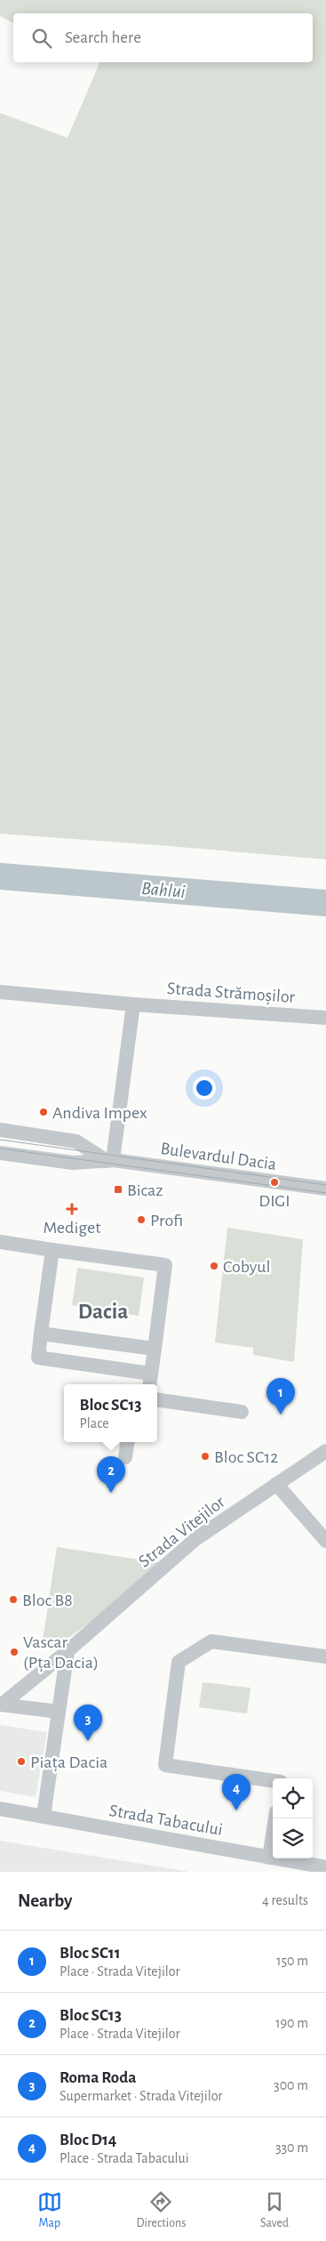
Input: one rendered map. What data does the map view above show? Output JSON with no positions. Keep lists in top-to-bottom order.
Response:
{
  "streets": {
    "street": [
      "Strada Strămoșilor",
      "Bulevardul Dacia",
      "Strada Vitejilor",
      "Strada Tabacului"
    ]
  },
  "districts": ["Dacia"],
  "water": ["Bahlui"],
  "places": {
    "other": [
      "Andiva Impex",
      "DIGI",
      "Profi",
      "Cobyul",
      "Bloc SC12",
      "Bloc B8",
      "Vascar (Pța Dacia)",
      "Piața Dacia"
    ],
    "transit": ["Bicaz"],
    "health": ["Mediget"]
  },
  "page": {
    "search": "Search here",
    "pins": [
      "1",
      "2",
      "3",
      "4"
    ],
    "popup": ["Bloc SC13", "Place"],
    "heading": ["Nearby", "4 results"],
    "list": [
      {
        "mark": "1",
        "name": "Bloc SC11",
        "note": "Place · Strada Vitejilor",
        "value": "150 m"
      },
      {
        "mark": "2",
        "name": "Bloc SC13",
        "note": "Place · Strada Vitejilor",
        "value": "190 m"
      },
      {
        "mark": "3",
        "name": "Roma Roda",
        "note": "Supermarket · Strada Vitejilor",
        "value": "300 m"
      },
      {
        "mark": "4",
        "name": "Bloc D14",
        "note": "Place · Strada Tabacului",
        "value": "330 m"
      }
    ],
    "nav": ["Map", "Directions", "Saved"]
  }
}
